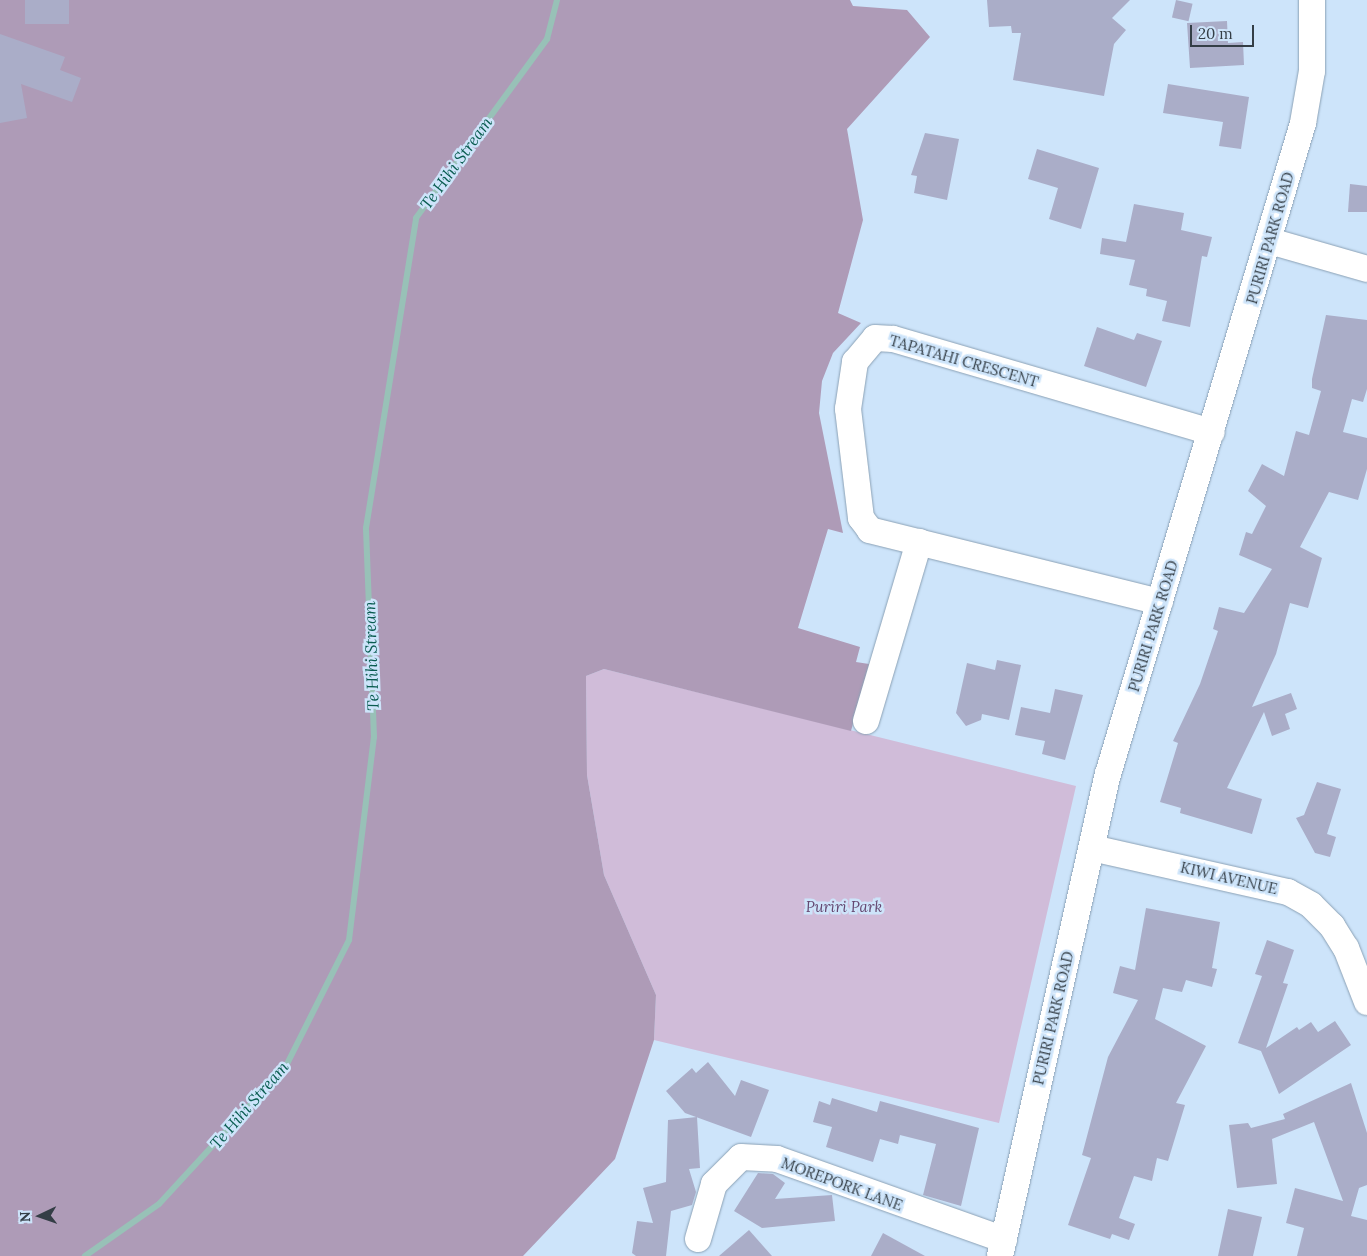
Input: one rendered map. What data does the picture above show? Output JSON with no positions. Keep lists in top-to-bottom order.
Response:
{
  "streets": {
    "street": [
      "PURIRI PARK ROAD",
      "TAPATAHI CRESCENT",
      "KIWI AVENUE",
      "MOREPORK LANE"
    ]
  },
  "crossings": [
    ["PURIRI PARK ROAD", "TAPATAHI CRESCENT"],
    ["PURIRI PARK ROAD", "KIWI AVENUE"],
    ["PURIRI PARK ROAD", "MOREPORK LANE"]
  ],
  "water": ["Te Hihi Stream"],
  "parks": ["Puriri Park"],
  "scale_bar": "20 m",
  "north": "left"
}
